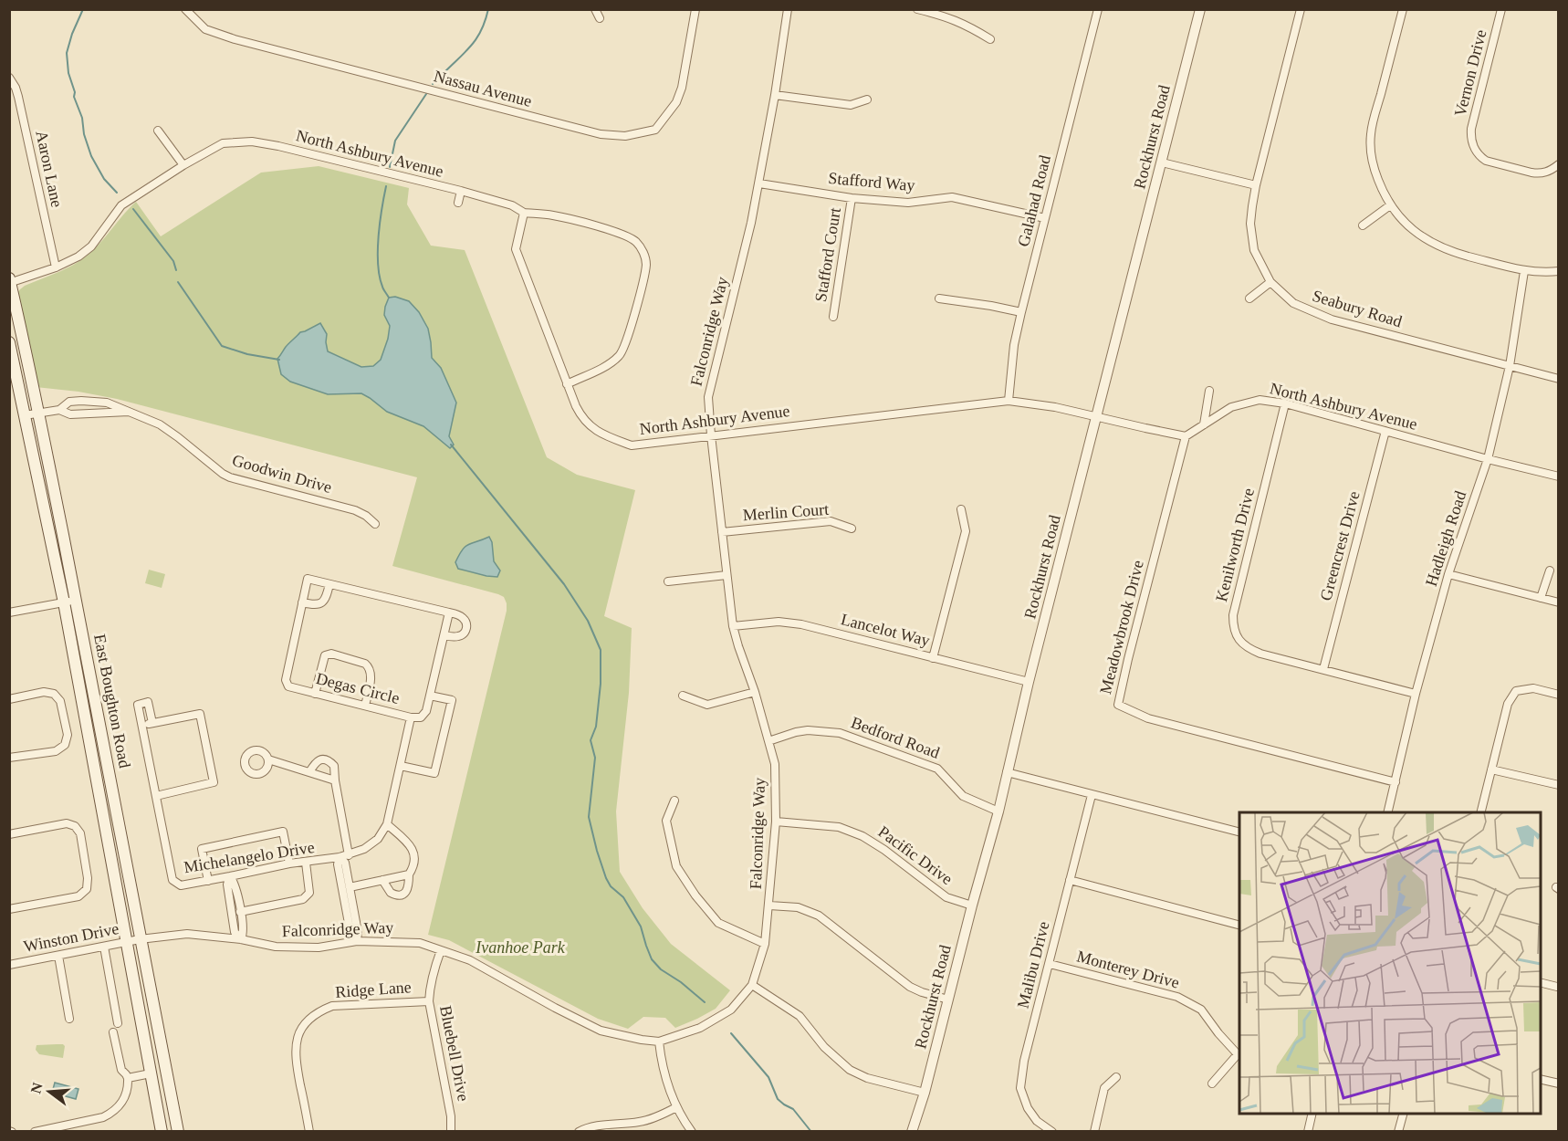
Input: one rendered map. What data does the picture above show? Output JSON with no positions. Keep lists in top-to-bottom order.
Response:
{
  "streets": {
    "main road": ["East Boughton Road"],
    "street": [
      "Vernon Drive",
      "Nassau Avenue",
      "Rockhurst Road",
      "North Ashbury Avenue",
      "Aaron Lane",
      "Stafford Way",
      "Galahad Road",
      "Stafford Court",
      "Seabury Road",
      "Falconridge Way",
      "Goodwin Drive",
      "Merlin Court",
      "Hadleigh Road",
      "Kenilworth Drive",
      "Greencrest Drive",
      "Meadowbrook Drive",
      "Lancelot Way",
      "Degas Circle",
      "Bedford Road",
      "Pacific Drive",
      "Michelangelo Drive",
      "Winston Drive",
      "Malibu Drive",
      "Monterey Drive",
      "Ridge Lane",
      "Bluebell Drive"
    ]
  },
  "crossings": [
    ["Rockhurst Road", "North Ashbury Avenue"],
    ["Rockhurst Road", "Lancelot Way"],
    ["Rockhurst Road", "Bedford Road"],
    ["Rockhurst Road", "Pacific Drive"],
    ["North Ashbury Avenue", "Aaron Lane"],
    ["North Ashbury Avenue", "Galahad Road"],
    ["North Ashbury Avenue", "Falconridge Way"],
    ["North Ashbury Avenue", "Hadleigh Road"],
    ["North Ashbury Avenue", "Kenilworth Drive"],
    ["North Ashbury Avenue", "Greencrest Drive"],
    ["North Ashbury Avenue", "Meadowbrook Drive"],
    ["North Ashbury Avenue", "East Boughton Road"],
    ["Stafford Way", "Galahad Road"],
    ["Stafford Way", "Stafford Court"],
    ["Stafford Way", "Falconridge Way"],
    ["Seabury Road", "Hadleigh Road"],
    ["Falconridge Way", "Merlin Court"],
    ["Falconridge Way", "Lancelot Way"],
    ["Falconridge Way", "East Boughton Road"],
    ["Falconridge Way", "Bedford Road"],
    ["Falconridge Way", "Pacific Drive"],
    ["Falconridge Way", "Winston Drive"],
    ["Falconridge Way", "Bluebell Drive"],
    ["Goodwin Drive", "East Boughton Road"],
    ["Hadleigh Road", "Kenilworth Drive"],
    ["Hadleigh Road", "Meadowbrook Drive"],
    ["Kenilworth Drive", "Greencrest Drive"],
    ["Degas Circle", "Michelangelo Drive"],
    ["East Boughton Road", "Winston Drive"],
    ["Malibu Drive", "Monterey Drive"],
    ["Ridge Lane", "Bluebell Drive"]
  ],
  "parks": ["Ivanhoe Park"],
  "north": "left"
}
